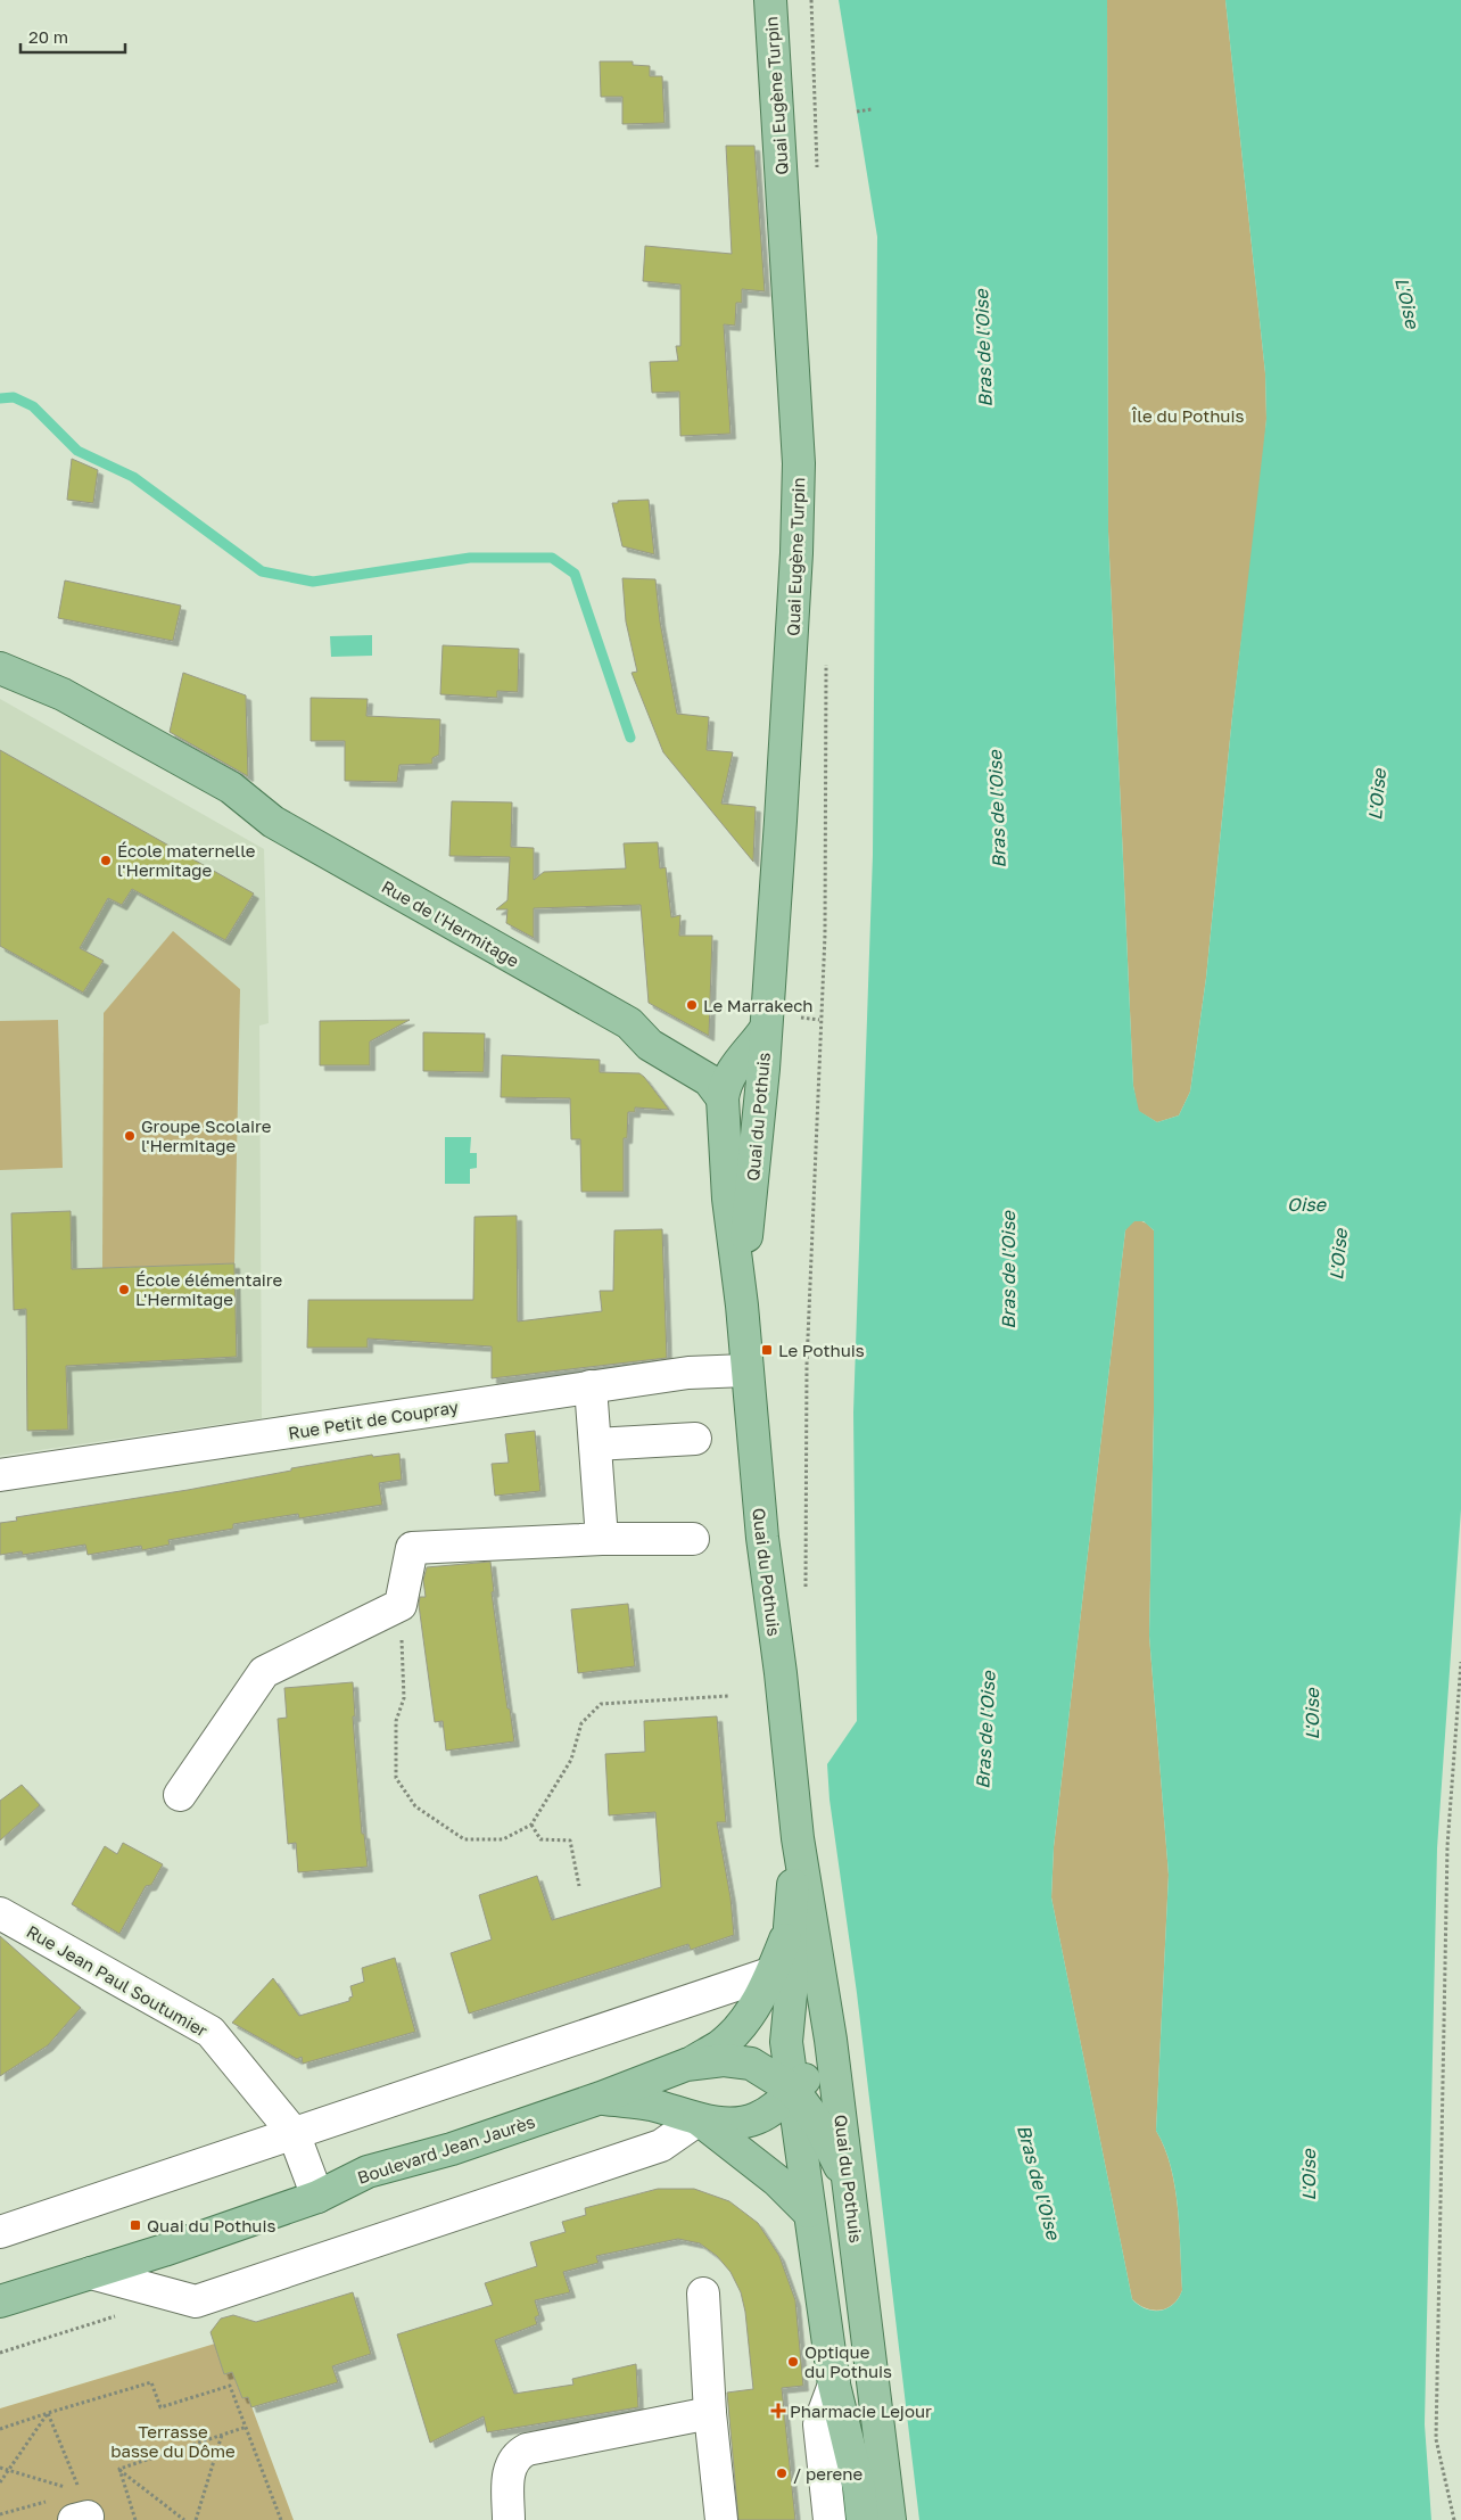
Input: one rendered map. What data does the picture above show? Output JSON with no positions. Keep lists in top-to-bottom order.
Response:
{
  "streets": {
    "main road": [
      "Quai Eugène Turpin",
      "Rue de l'Hermitage",
      "Quai du Pothuis",
      "Boulevard Jean Jaurès"
    ],
    "street": ["Rue Petit de Coupray", "Rue Jean Paul Soutumier"]
  },
  "crossings": [
    ["Quai Eugène Turpin", "Quai du Pothuis"],
    ["Rue de l'Hermitage", "Quai du Pothuis"],
    ["Quai du Pothuis", "Rue Petit de Coupray"],
    ["Quai du Pothuis", "Boulevard Jean Jaurès"],
    ["Rue Jean Paul Soutumier", "Boulevard Jean Jaurès"]
  ],
  "water": ["L'Oise", "Bras de l'Oise", "Oise"],
  "parks": ["Île du Pothuis", "Terrasse basse du Dôme"],
  "places": {
    "other": [
      "École maternelle l'Hermitage",
      "Le Marrakech",
      "Groupe Scolaire l'Hermitage",
      "École élémentaire L'Hermitage",
      "Optique du Pothuis",
      "/ perene"
    ],
    "transit": ["Le Pothuis", "Quai du Pothuis"],
    "health": ["Pharmacie Lejour"]
  },
  "scale_bar": "20 m"
}
